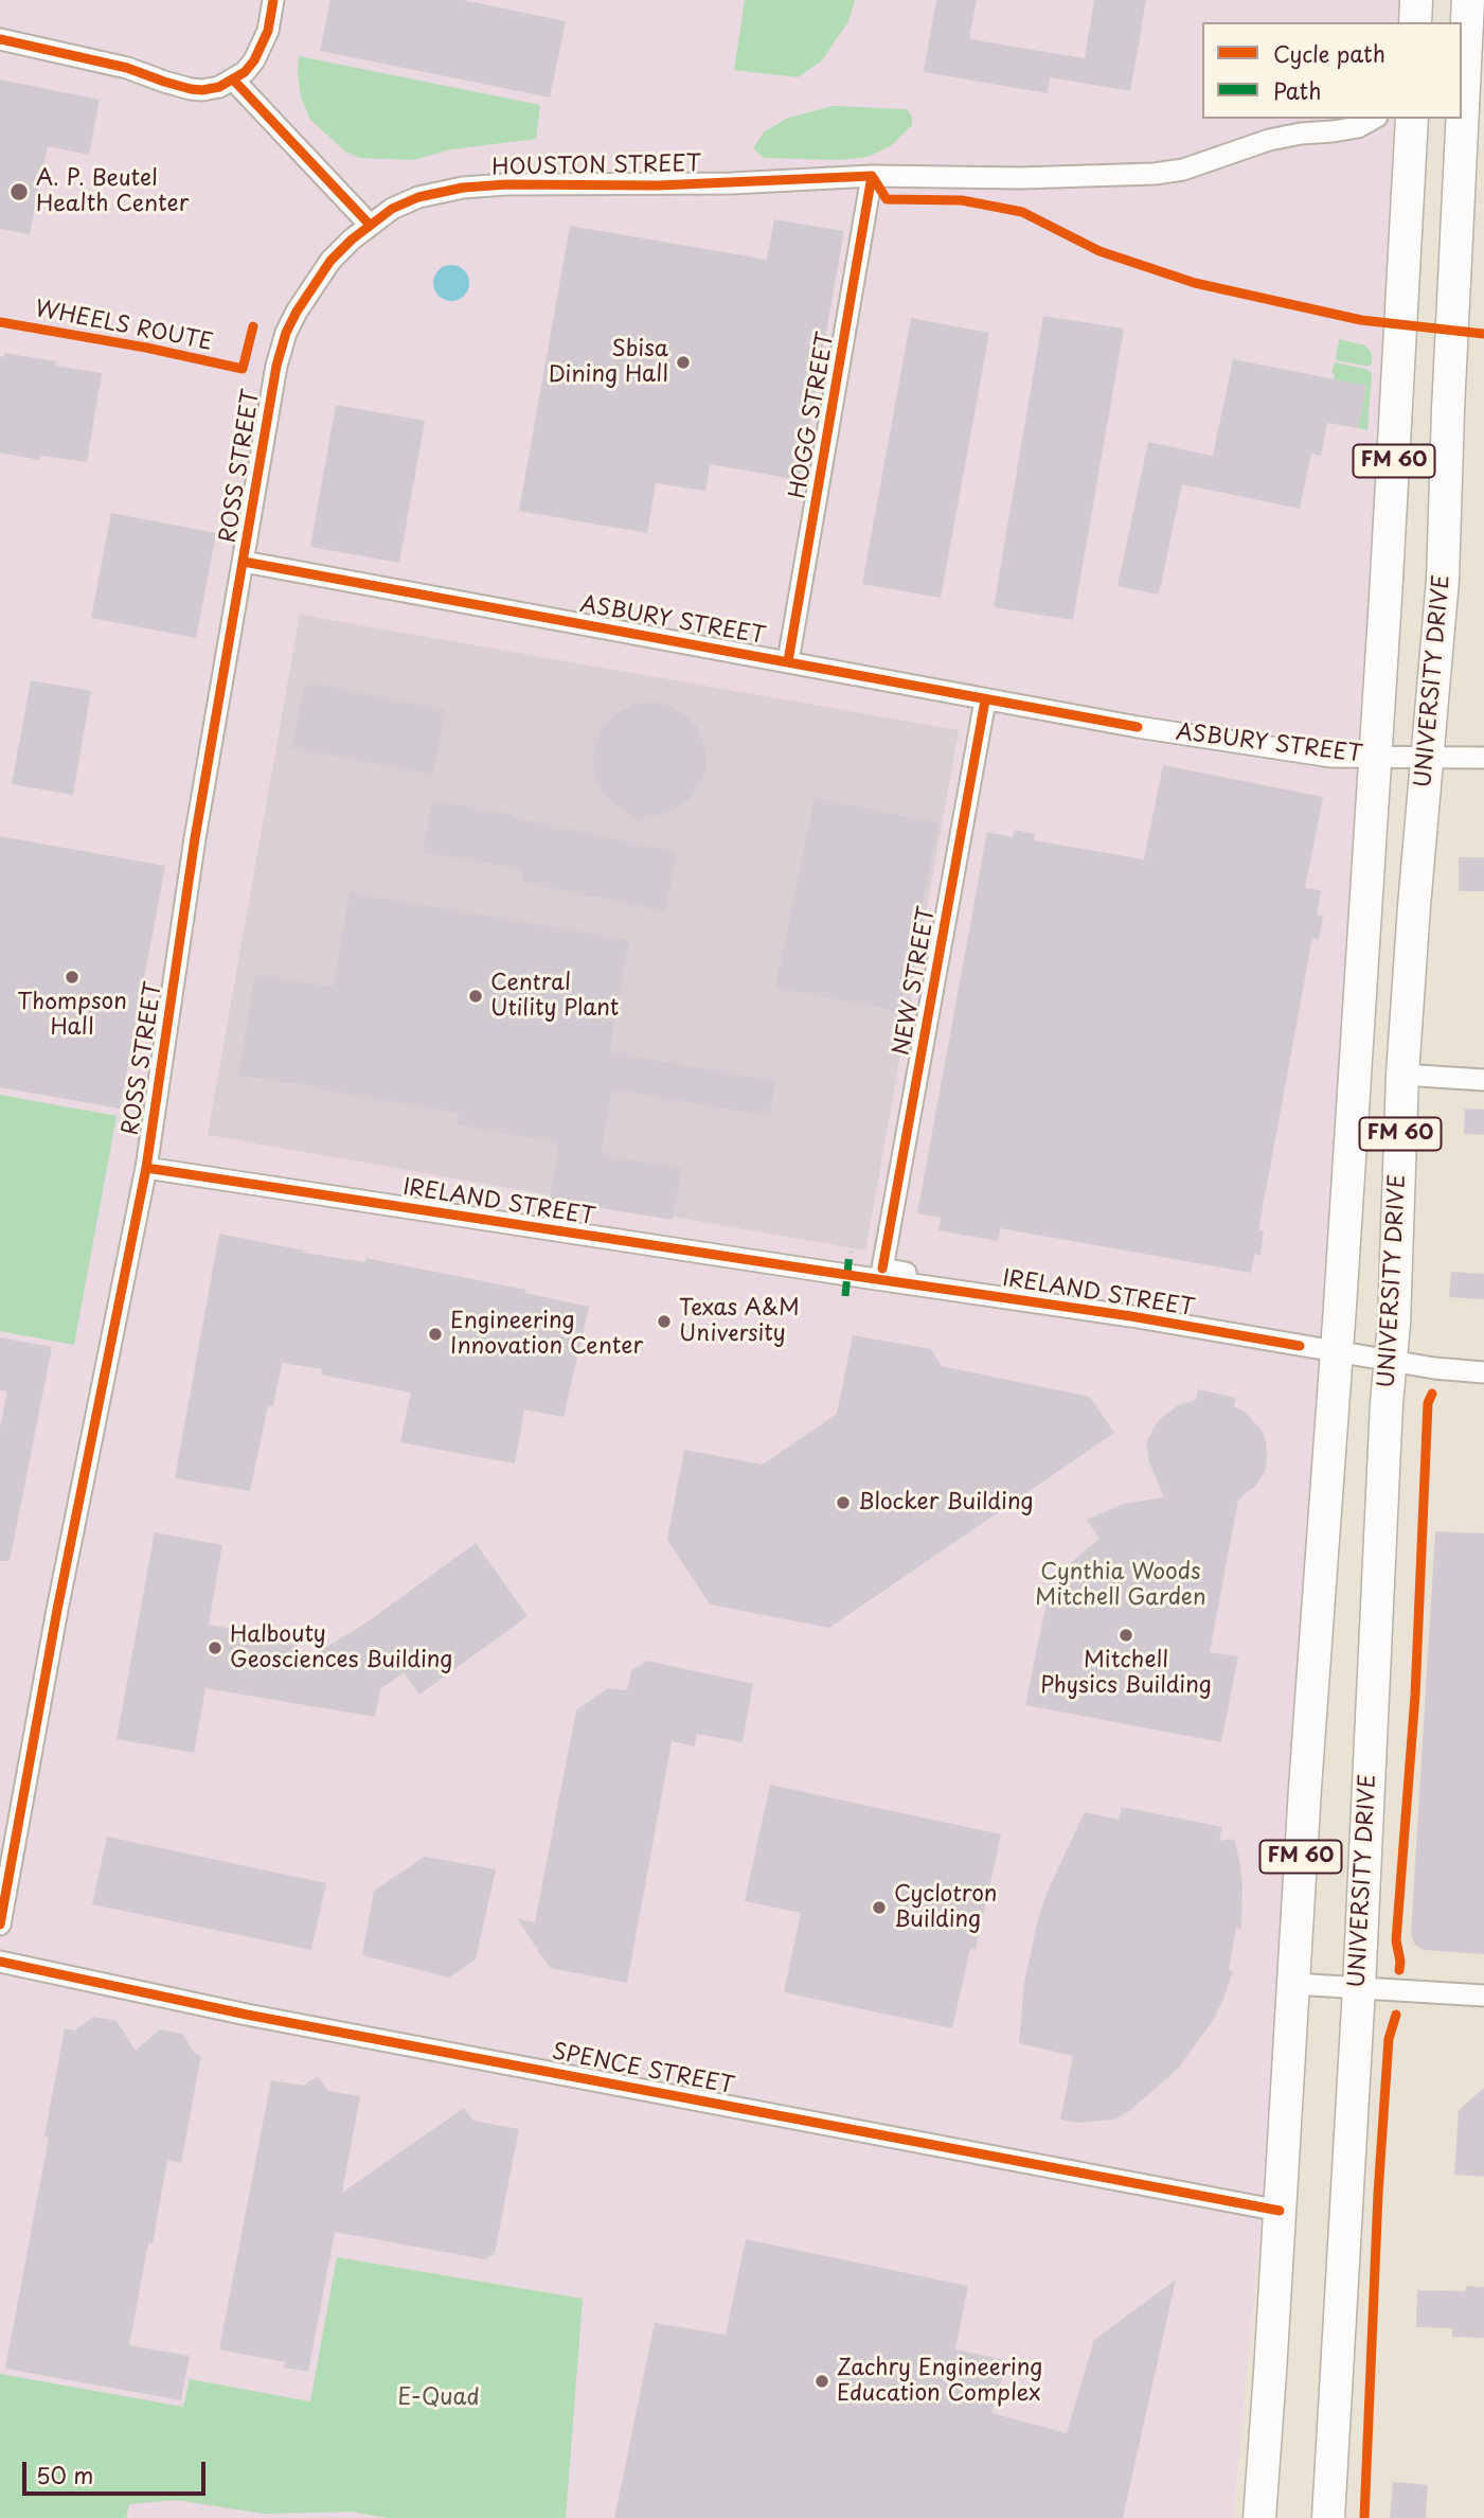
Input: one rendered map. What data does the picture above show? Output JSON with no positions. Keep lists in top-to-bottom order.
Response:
{
  "streets": {
    "main road": ["FM 60", "UNIVERSITY DRIVE"],
    "street": [
      "HOUSTON STREET",
      "HOGG STREET",
      "ROSS STREET",
      "ASBURY STREET",
      "NEW STREET",
      "IRELAND STREET",
      "SPENCE STREET"
    ],
    "cycle path": ["WHEELS ROUTE"]
  },
  "crossings": [
    ["HOUSTON STREET", "HOGG STREET"],
    ["HOUSTON STREET", "ROSS STREET"],
    ["HOGG STREET", "ASBURY STREET"],
    ["FM 60", "ASBURY STREET"],
    ["FM 60", "IRELAND STREET"],
    ["FM 60", "SPENCE STREET"],
    ["ROSS STREET", "ASBURY STREET"],
    ["ROSS STREET", "IRELAND STREET"],
    ["ASBURY STREET", "UNIVERSITY DRIVE"],
    ["ASBURY STREET", "NEW STREET"],
    ["UNIVERSITY DRIVE", "IRELAND STREET"],
    ["NEW STREET", "IRELAND STREET"]
  ],
  "parks": ["Cynthia Woods Mitchell Garden", "E-Quad"],
  "places": [
    "A. P. Beutel Health Center",
    "Sbisa Dining Hall",
    "Thompson Hall",
    "Central Utility Plant",
    "Texas A&M University",
    "Engineering Innovation Center",
    "Blocker Building",
    "Mitchell Physics Building",
    "Halbouty Geosciences Building",
    "Cyclotron Building",
    "Zachry Engineering Education Complex"
  ],
  "legend": ["Cycle path", "Path"],
  "scale_bar": "50 m"
}
